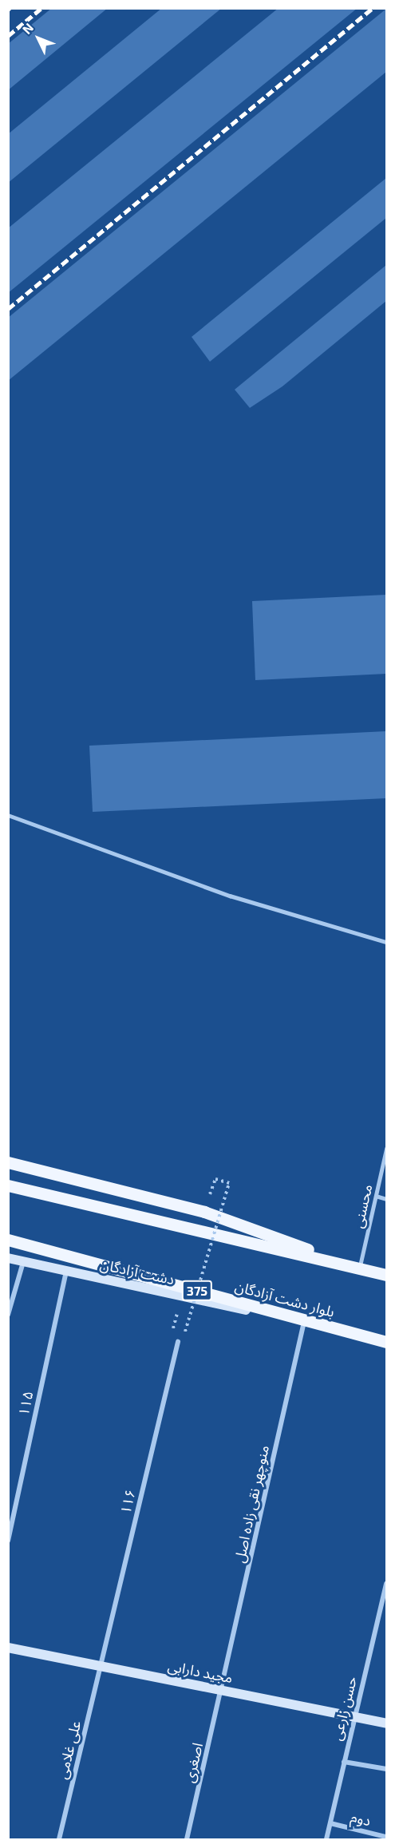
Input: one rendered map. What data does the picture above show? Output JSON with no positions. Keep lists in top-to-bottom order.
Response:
{
  "streets": {
    "main road": ["375", "بلوار دشت آزادگان"],
    "street": [
      "دشت آزادگان",
      "۱۱۵",
      "۱۱۶",
      "منوچهر نقی‌ زاده اصل",
      "مجید دارابی",
      "حسن زارعی",
      "علی غلامی",
      "اصغری",
      "دوم"
    ],
    "lane": ["محسنی"]
  },
  "crossings": [
    ["دشت آزادگان", "بلوار دشت آزادگان"],
    ["دشت آزادگان", "۱۱۵"],
    ["دشت آزادگان", "منوچهر نقی‌ زاده اصل"],
    ["۱۱۶", "مجید دارابی"],
    ["۱۱۶", "علی غلامی"],
    ["منوچهر نقی‌ زاده اصل", "مجید دارابی"],
    ["منوچهر نقی‌ زاده اصل", "اصغری"],
    ["مجید دارابی", "حسن زارعی"],
    ["مجید دارابی", "علی غلامی"],
    ["مجید دارابی", "اصغری"],
    ["حسن زارعی", "دوم"]
  ],
  "north": "top left"
}
